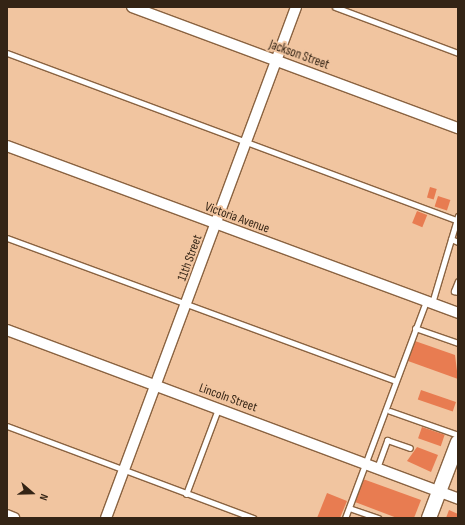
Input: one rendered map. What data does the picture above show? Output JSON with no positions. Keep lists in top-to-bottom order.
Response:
{
  "streets": {
    "street": [
      "Jackson Street",
      "Victoria Avenue",
      "11th Street",
      "Lincoln Street"
    ]
  },
  "crossings": [
    ["Jackson Street", "11th Street"],
    ["Victoria Avenue", "11th Street"],
    ["11th Street", "Lincoln Street"]
  ],
  "north": "right"
}
